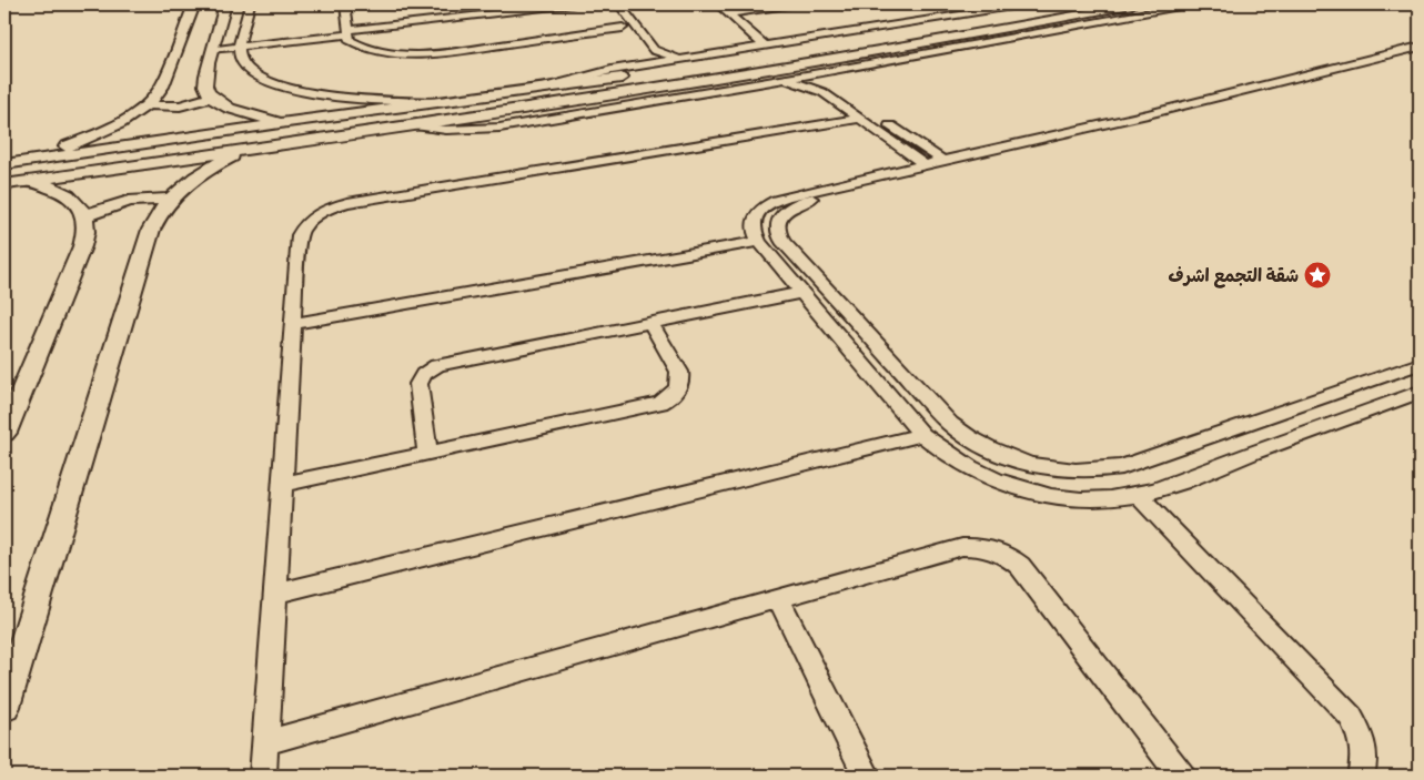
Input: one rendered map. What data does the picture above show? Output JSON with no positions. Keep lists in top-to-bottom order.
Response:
{
  "places": {
    "place": ["شقة التجمع اشرف"]
  }
}
